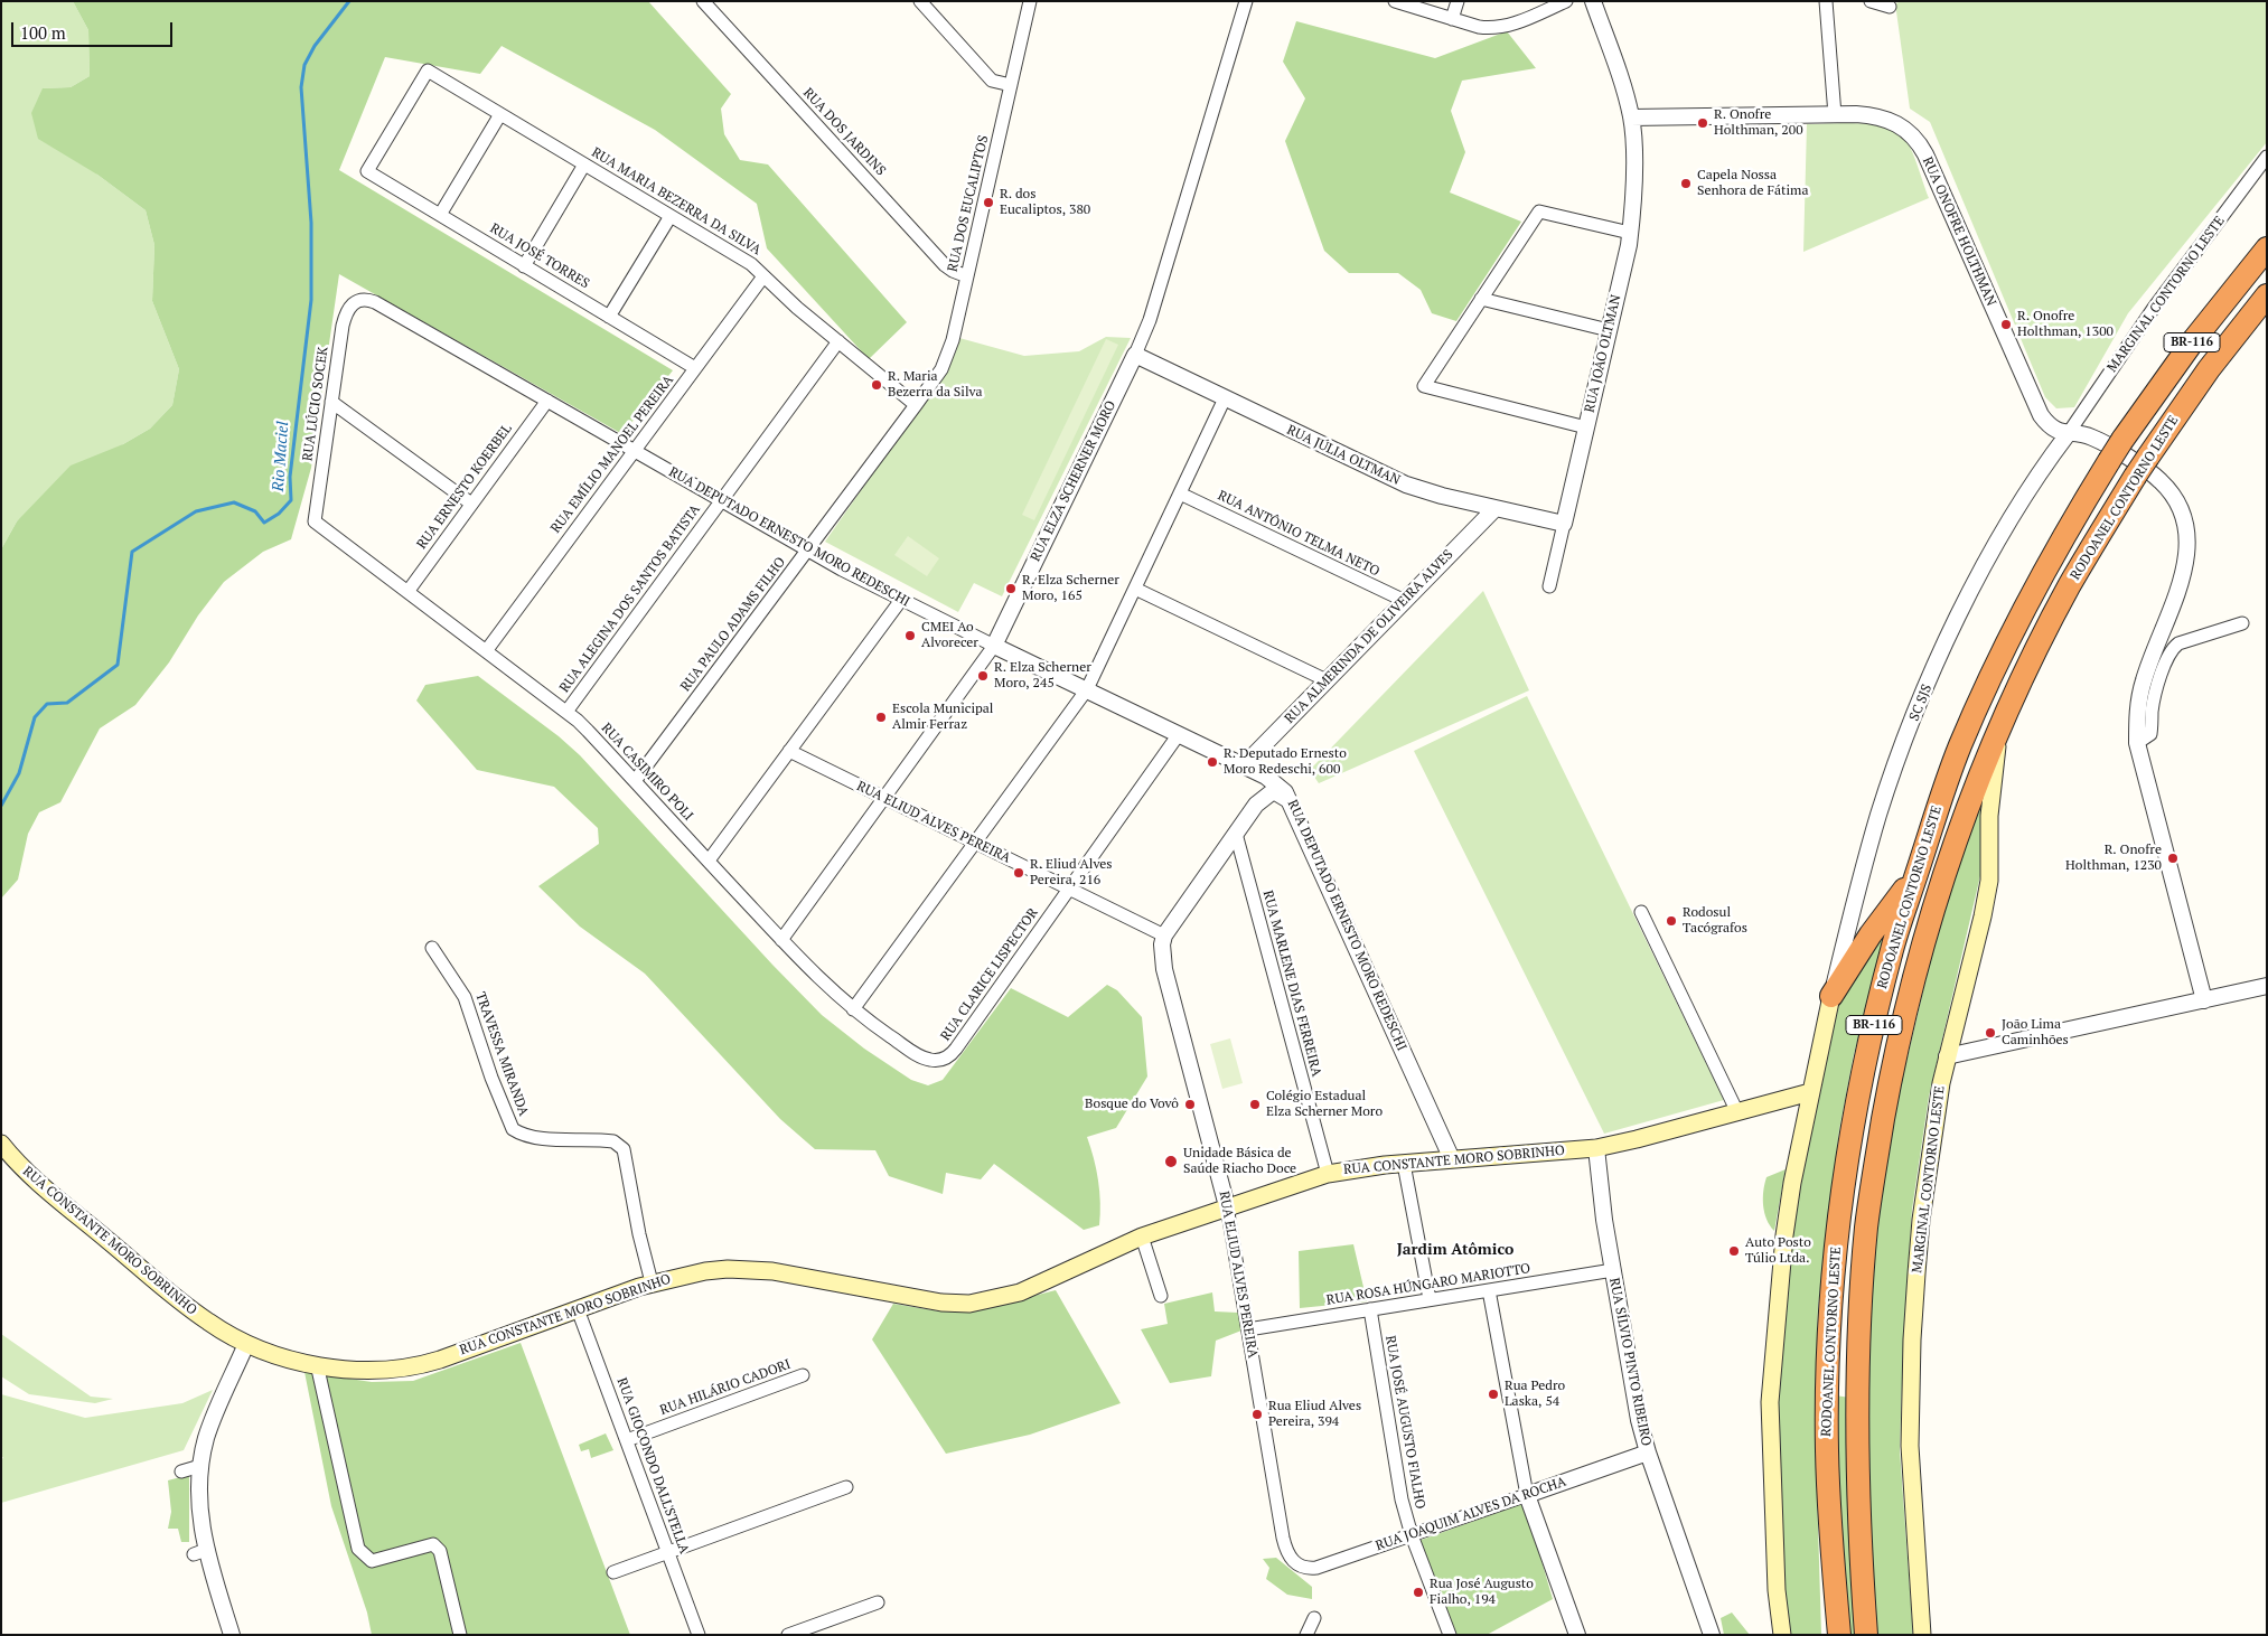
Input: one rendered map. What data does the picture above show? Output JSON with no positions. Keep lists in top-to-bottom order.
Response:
{
  "streets": {
    "highway": ["BR-116", "RODOANEL CONTORNO LESTE"],
    "main road": ["MARGINAL CONTORNO LESTE", "RUA CONSTANTE MORO SOBRINHO"],
    "street": [
      "RUA DOS JARDINS",
      "RUA MARIA BEZERRA DA SILVA",
      "RUA DOS EUCALIPTOS",
      "RUA ONOFRE HOLTHMAN",
      "RUA JOSÉ TORRES",
      "RUA JOÃO OLTMAN",
      "RUA LÚCIO SOCEK",
      "RUA EMÍLIO MANOEL PEREIRA",
      "RUA JÚLIA OLTMAN",
      "RUA ELZA SCHERNER MORO",
      "RUA ERNESTO KOERBEL",
      "RUA ANTÔNIO TELMA NETO",
      "RUA DEPUTADO ERNESTO MORO REDESCHI",
      "RUA ALEGINA DOS SANTOS BATISTA",
      "RUA PAULO ADAMS FILHO",
      "RUA ALMERINDA DE OLIVEIRA ALVES",
      "SC SJS",
      "RUA CASIMIRO POLI",
      "RUA ELIUD ALVES PEREIRA",
      "RUA CLARICE LISPECTOR",
      "RUA MARLENE DIAS FERREIRA",
      "TRAVESSA MIRANDA",
      "RUA ROSA HÚNGARO MARIOTTO",
      "RUA SÍLVIO PINTO RIBEIRO",
      "RUA HILÁRIO CADORI",
      "RUA JOSÉ AUGUSTO FIALHO",
      "RUA GIOCONDO DALL'STELLA",
      "RUA JOAQUIM ALVES DA ROCHA"
    ]
  },
  "crossings": [
    ["RUA DOS JARDINS", "RUA DOS EUCALIPTOS"],
    ["RUA MARIA BEZERRA DA SILVA", "RUA DOS EUCALIPTOS"],
    ["RUA MARIA BEZERRA DA SILVA", "RUA JOSÉ TORRES"],
    ["RUA MARIA BEZERRA DA SILVA", "RUA EMÍLIO MANOEL PEREIRA"],
    ["RUA MARIA BEZERRA DA SILVA", "RUA ALEGINA DOS SANTOS BATISTA"],
    ["RUA MARIA BEZERRA DA SILVA", "RUA PAULO ADAMS FILHO"],
    ["RUA DOS EUCALIPTOS", "RUA PAULO ADAMS FILHO"],
    ["RUA ONOFRE HOLTHMAN", "MARGINAL CONTORNO LESTE"],
    ["RUA ONOFRE HOLTHMAN", "RUA JOÃO OLTMAN"],
    ["RUA ONOFRE HOLTHMAN", "SC SJS"],
    ["RUA JOSÉ TORRES", "RUA EMÍLIO MANOEL PEREIRA"],
    ["MARGINAL CONTORNO LESTE", "RODOANEL CONTORNO LESTE"],
    ["MARGINAL CONTORNO LESTE", "SC SJS"],
    ["RUA JOÃO OLTMAN", "RUA JÚLIA OLTMAN"],
    ["RUA LÚCIO SOCEK", "RUA DEPUTADO ERNESTO MORO REDESCHI"],
    ["RUA LÚCIO SOCEK", "RUA CASIMIRO POLI"],
    ["RUA EMÍLIO MANOEL PEREIRA", "RUA DEPUTADO ERNESTO MORO REDESCHI"],
    ["RUA EMÍLIO MANOEL PEREIRA", "RUA CASIMIRO POLI"],
    ["RUA JÚLIA OLTMAN", "RUA ELZA SCHERNER MORO"],
    ["RUA JÚLIA OLTMAN", "RUA ALMERINDA DE OLIVEIRA ALVES"],
    ["RUA ELZA SCHERNER MORO", "RUA DEPUTADO ERNESTO MORO REDESCHI"],
    ["RUA ELZA SCHERNER MORO", "RUA CASIMIRO POLI"],
    ["RUA ELZA SCHERNER MORO", "RUA ELIUD ALVES PEREIRA"],
    ["RUA ERNESTO KOERBEL", "RUA DEPUTADO ERNESTO MORO REDESCHI"],
    ["RUA ERNESTO KOERBEL", "RUA CASIMIRO POLI"],
    ["RUA ANTÔNIO TELMA NETO", "RUA ALMERINDA DE OLIVEIRA ALVES"],
    ["RUA DEPUTADO ERNESTO MORO REDESCHI", "RUA ALEGINA DOS SANTOS BATISTA"],
    ["RUA DEPUTADO ERNESTO MORO REDESCHI", "RUA PAULO ADAMS FILHO"],
    ["RUA DEPUTADO ERNESTO MORO REDESCHI", "RUA ALMERINDA DE OLIVEIRA ALVES"],
    ["RUA DEPUTADO ERNESTO MORO REDESCHI", "RUA CLARICE LISPECTOR"],
    ["RUA DEPUTADO ERNESTO MORO REDESCHI", "RUA CONSTANTE MORO SOBRINHO"],
    ["RUA ALEGINA DOS SANTOS BATISTA", "RUA CASIMIRO POLI"],
    ["RUA PAULO ADAMS FILHO", "RUA CASIMIRO POLI"],
    ["RUA CASIMIRO POLI", "RUA CLARICE LISPECTOR"],
    ["RUA ELIUD ALVES PEREIRA", "RUA CLARICE LISPECTOR"],
    ["RUA ELIUD ALVES PEREIRA", "RUA CONSTANTE MORO SOBRINHO"],
    ["RUA ELIUD ALVES PEREIRA", "RUA ROSA HÚNGARO MARIOTTO"],
    ["RUA ELIUD ALVES PEREIRA", "RUA JOAQUIM ALVES DA ROCHA"],
    ["RUA MARLENE DIAS FERREIRA", "RUA CONSTANTE MORO SOBRINHO"],
    ["TRAVESSA MIRANDA", "RUA CONSTANTE MORO SOBRINHO"],
    ["RUA CONSTANTE MORO SOBRINHO", "RUA SÍLVIO PINTO RIBEIRO"],
    ["RUA CONSTANTE MORO SOBRINHO", "RUA GIOCONDO DALL'STELLA"],
    ["RUA ROSA HÚNGARO MARIOTTO", "RUA SÍLVIO PINTO RIBEIRO"],
    ["RUA ROSA HÚNGARO MARIOTTO", "RUA JOSÉ AUGUSTO FIALHO"],
    ["RUA SÍLVIO PINTO RIBEIRO", "RUA JOAQUIM ALVES DA ROCHA"],
    ["RUA HILÁRIO CADORI", "RUA GIOCONDO DALL'STELLA"],
    ["RUA JOSÉ AUGUSTO FIALHO", "RUA JOAQUIM ALVES DA ROCHA"]
  ],
  "districts": ["Jardim Atômico"],
  "water": ["Rio Maciel"],
  "places": [
    "R. Onofre Holthman, 200",
    "Capela Nossa Senhora de Fátima",
    "R. dos Eucaliptos, 380",
    "R. Onofre Holthman, 1300",
    "R. Maria Bezerra da Silva",
    "R. Elza Scherner Moro, 165",
    "CMEI Ao Alvorecer",
    "R. Elza Scherner Moro, 245",
    "Escola Municipal Almir Ferraz",
    "R. Deputado Ernesto Moro Redeschi, 600",
    "R. Onofre Holthman, 1230",
    "R. Eliud Alves Pereira, 216",
    "Rodosul Tacógrafos",
    "João Lima Caminhões",
    "Bosque do Vovô",
    "Colégio Estadual Elza Scherner Moro",
    "Unidade Básica de Saúde Riacho Doce",
    "Auto Posto Túlio Ltda.",
    "Rua Pedro Laska, 54",
    "Rua Eliud Alves Pereira, 394",
    "Rua José Augusto Fialho, 194"
  ],
  "scale_bar": "100 m"
}
